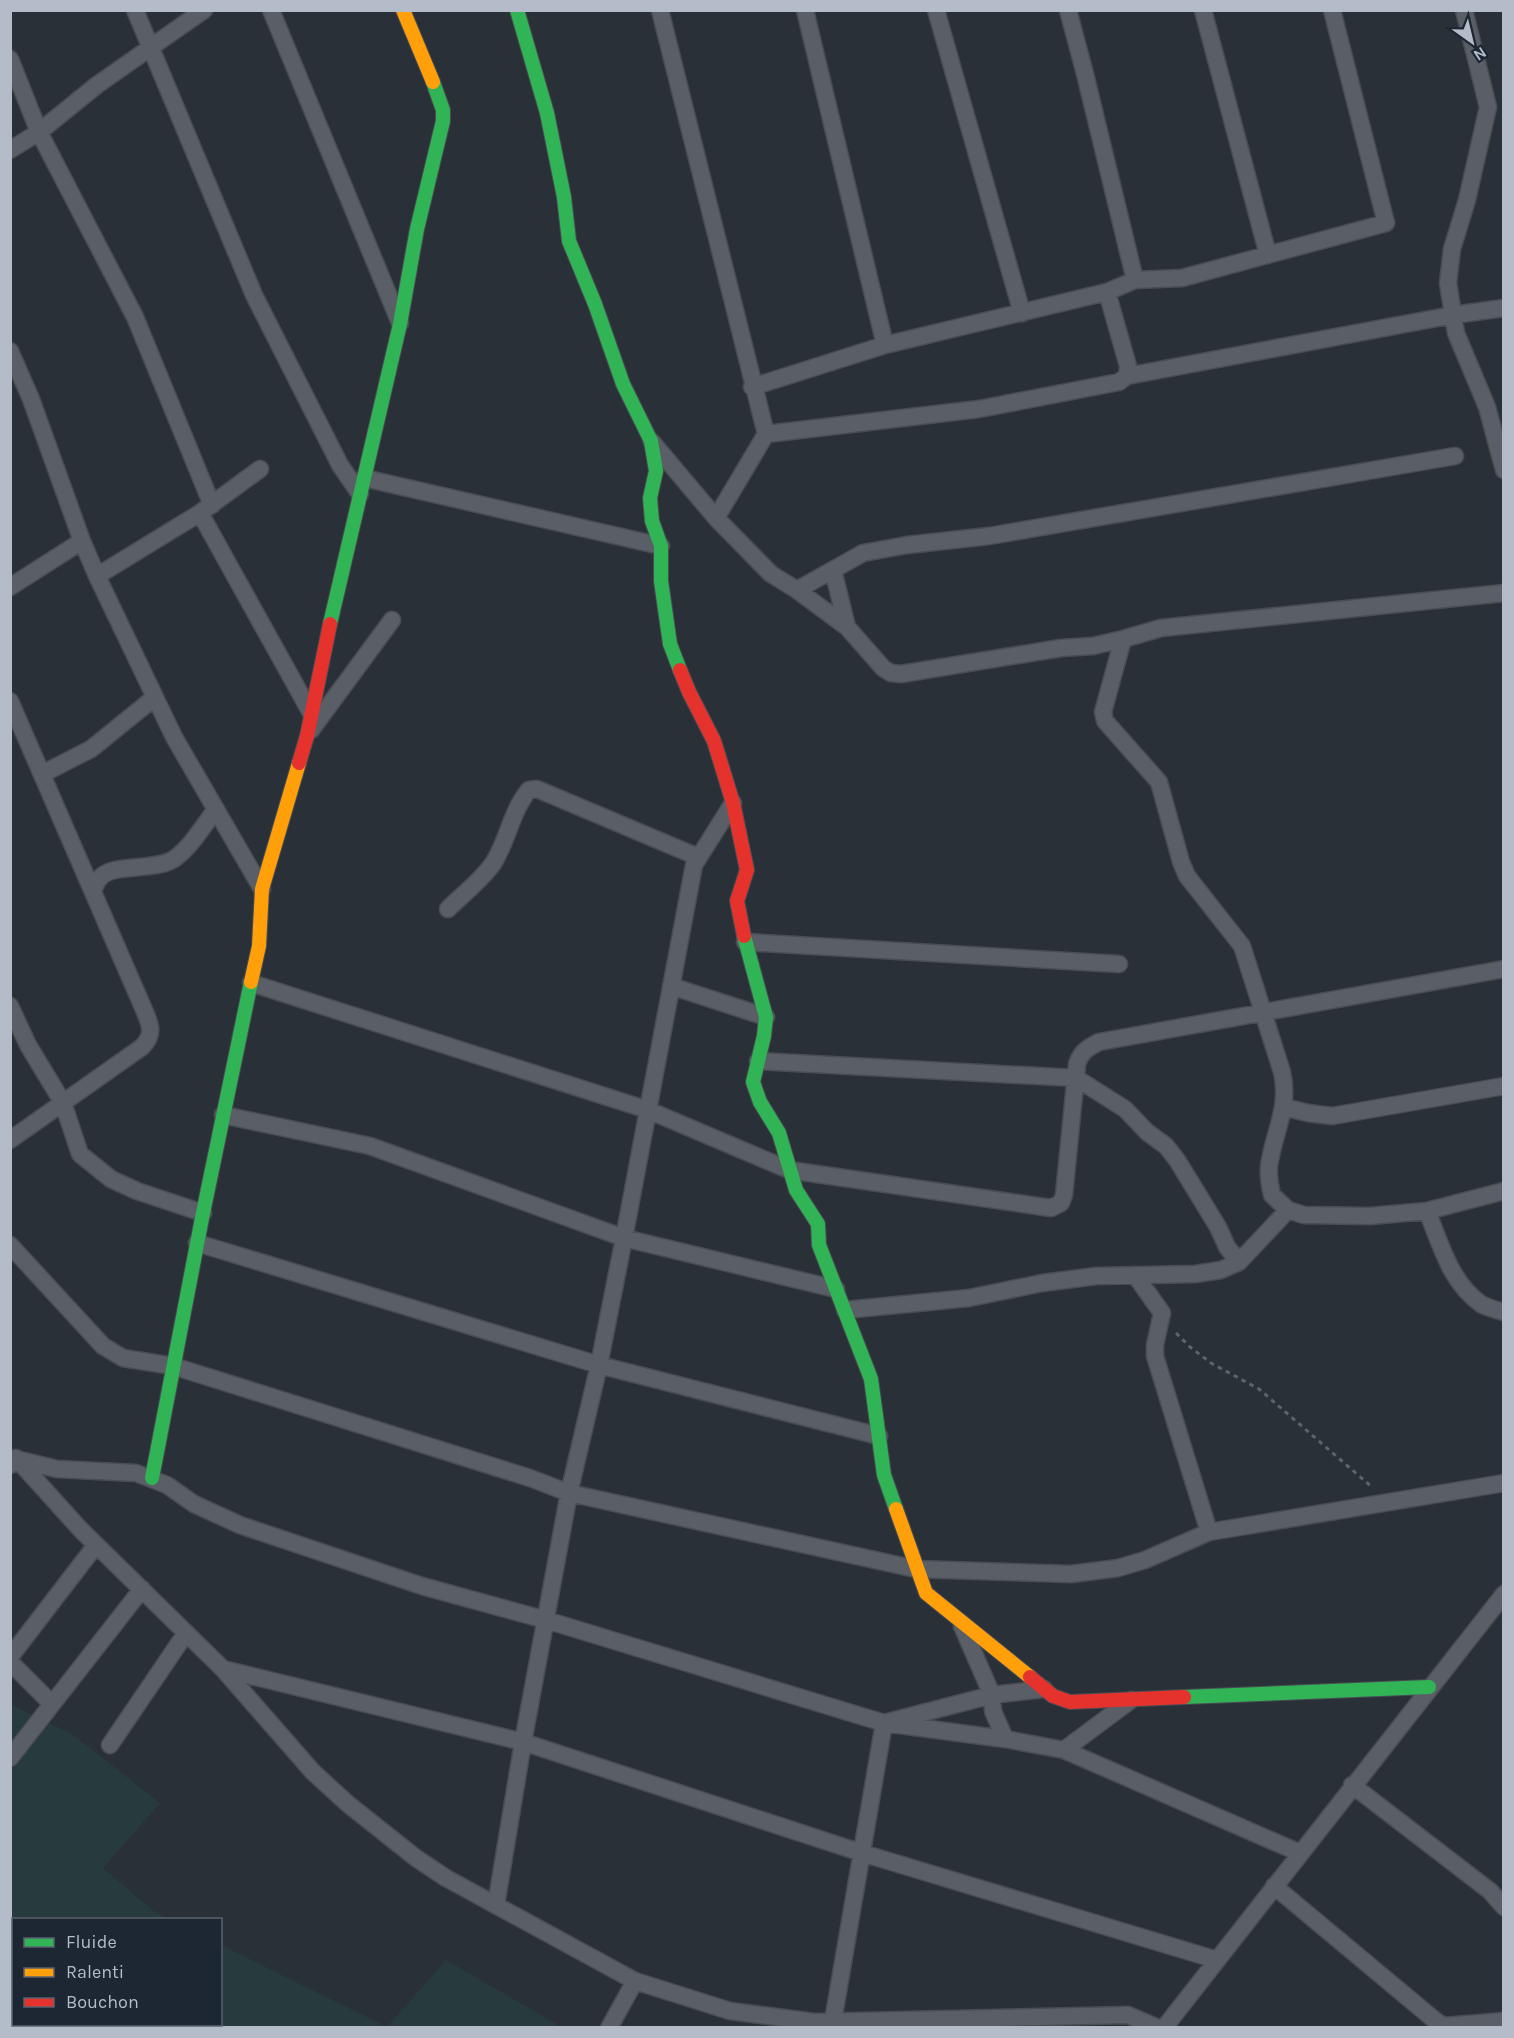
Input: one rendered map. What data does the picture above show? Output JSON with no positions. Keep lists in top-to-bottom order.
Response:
{
  "legend": ["Fluide", "Ralenti", "Bouchon"],
  "north": "bottom right"
}
